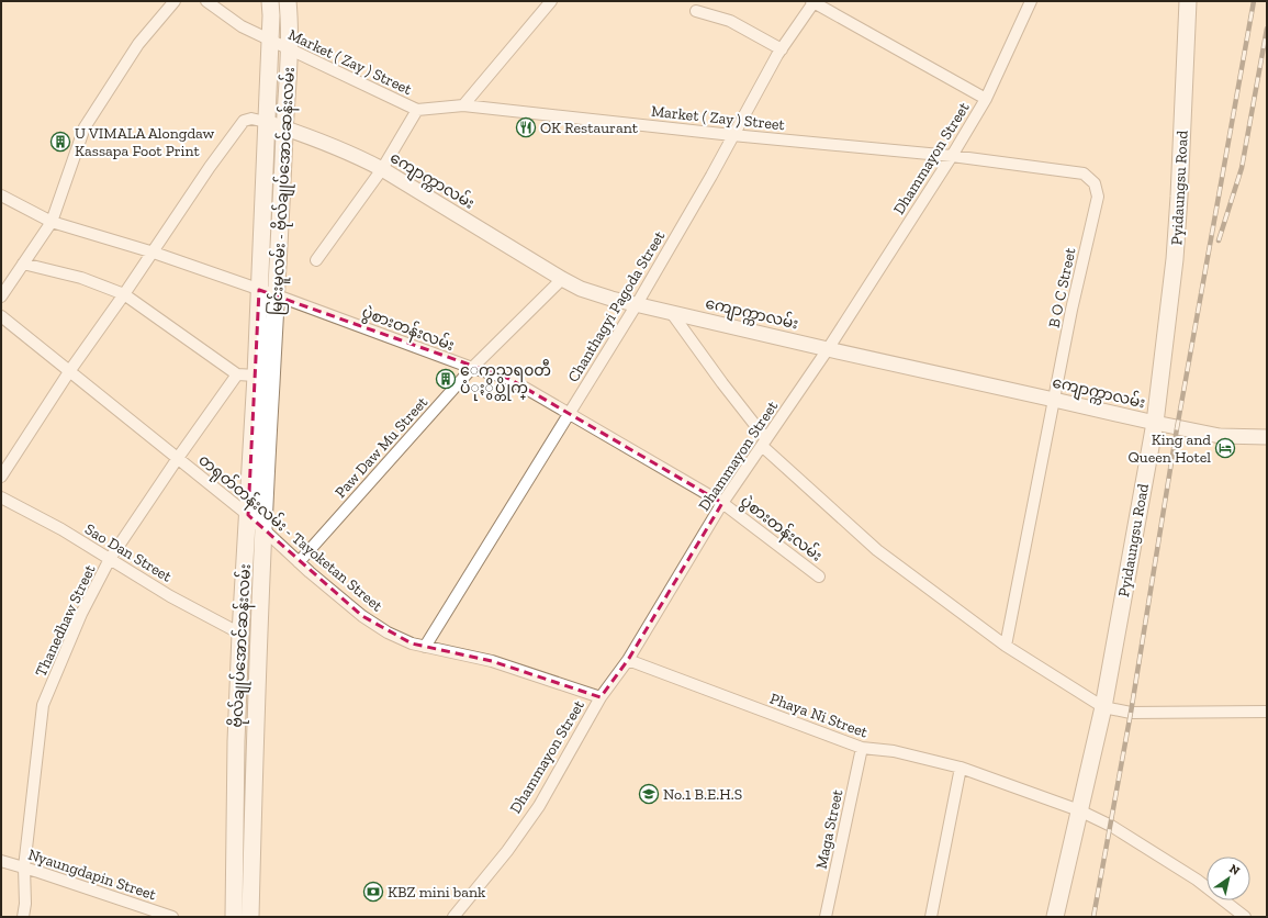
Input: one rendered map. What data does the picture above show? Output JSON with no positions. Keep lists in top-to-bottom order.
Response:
{
  "streets": {
    "highway": ["Pyidaungsu Road", "မြင်းမူလမ်း - ဗိုလ်ချုပ်အောင်ဆန်းလမ်း", "ဗိုလ်ချုပ်အောင်ဆန်းလမ်း"],
    "main road": ["ကျောက္ကာလမ်း"],
    "street": [
      "Market ( Zay ) Street",
      "Dhammayon Street",
      "B O C Street",
      "Chanthagyi Pagoda Street",
      "ပွဲစားတန်းလမ်း",
      "Paw Daw Mu Street",
      "တရုတ်တန်းလမ်း - Tayoketan Street",
      "Sao Dan Street",
      "Thanedhaw Street",
      "Phaya Ni Street",
      "Maga Street",
      "Nyaungdapin Street"
    ]
  },
  "crossings": [
    ["Market ( Zay ) Street", "Dhammayon Street"],
    ["Market ( Zay ) Street", "မြင်းမူလမ်း - ဗိုလ်ချုပ်အောင်ဆန်းလမ်း"],
    ["Market ( Zay ) Street", "B O C Street"],
    ["Market ( Zay ) Street", "Chanthagyi Pagoda Street"],
    ["Dhammayon Street", "ကျောက္ကာလမ်း"],
    ["Dhammayon Street", "ပွဲစားတန်းလမ်း"],
    ["Dhammayon Street", "တရုတ်တန်းလမ်း - Tayoketan Street"],
    ["Dhammayon Street", "Phaya Ni Street"],
    ["ကျောက္ကာလမ်း", "Pyidaungsu Road"],
    ["ကျောက္ကာလမ်း", "မြင်းမူလမ်း - ဗိုလ်ချုပ်အောင်ဆန်းလမ်း"],
    ["ကျောက္ကာလမ်း", "B O C Street"],
    ["ကျောက္ကာလမ်း", "Chanthagyi Pagoda Street"],
    ["ကျောက္ကာလမ်း", "Paw Daw Mu Street"],
    ["Pyidaungsu Road", "Phaya Ni Street"],
    ["မြင်းမူလမ်း - ဗိုလ်ချုပ်အောင်ဆန်းလမ်း", "ပွဲစားတန်းလမ်း"],
    ["မြင်းမူလမ်း - ဗိုလ်ချုပ်အောင်ဆန်းလမ်း", "ဗိုလ်ချုပ်အောင်ဆန်းလမ်း"],
    ["Chanthagyi Pagoda Street", "ပွဲစားတန်းလမ်း"],
    ["Chanthagyi Pagoda Street", "တရုတ်တန်းလမ်း - Tayoketan Street"],
    ["ပွဲစားတန်းလမ်း", "Paw Daw Mu Street"],
    ["Paw Daw Mu Street", "တရုတ်တန်းလမ်း - Tayoketan Street"],
    ["တရုတ်တန်းလမ်း - Tayoketan Street", "Thanedhaw Street"],
    ["တရုတ်တန်းလမ်း - Tayoketan Street", "ဗိုလ်ချုပ်အောင်ဆန်းလမ်း"],
    ["Sao Dan Street", "Thanedhaw Street"],
    ["Sao Dan Street", "ဗိုလ်ချုပ်အောင်ဆန်းလမ်း"],
    ["Thanedhaw Street", "Nyaungdapin Street"],
    ["Phaya Ni Street", "Maga Street"]
  ],
  "places": {
    "restaurant": ["OK Restaurant"],
    "building": ["U VIMALA Alongdaw Kassapa Foot Print", "ေကသရ၀တီ ပံုႏွိပ္တိုက္"],
    "hotel": ["King and Queen Hotel"],
    "school or university": ["No.1 B.E.H.S"],
    "bank": ["KBZ mini bank"]
  },
  "north": "top right"
}
